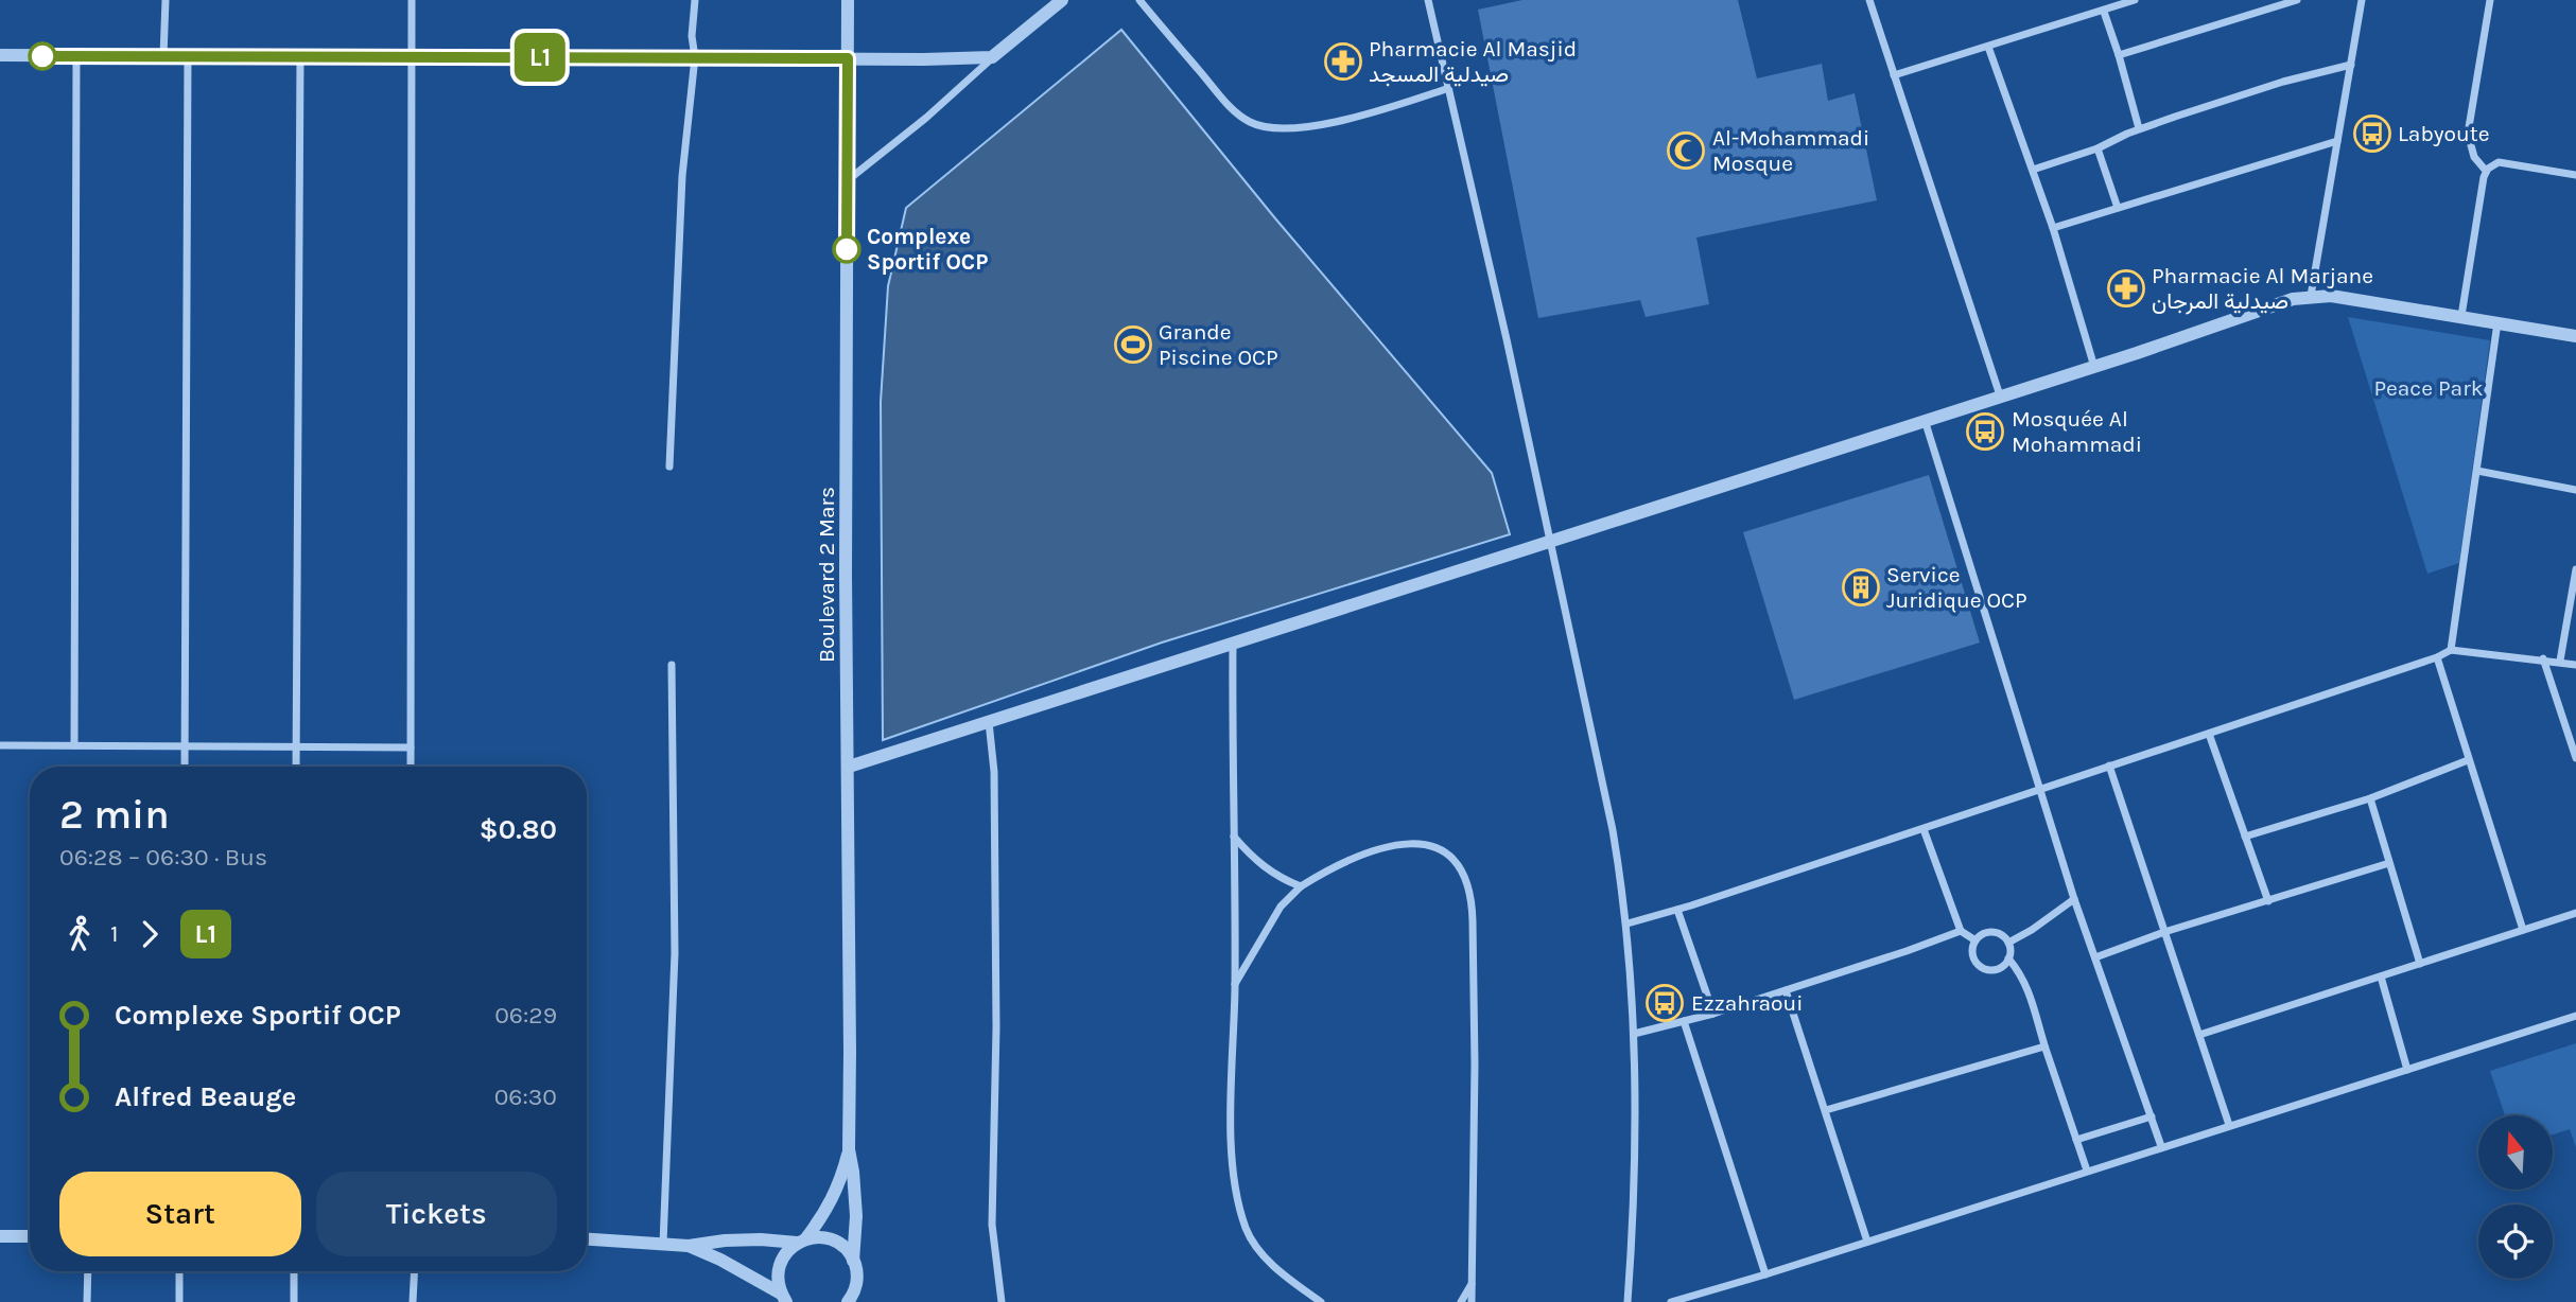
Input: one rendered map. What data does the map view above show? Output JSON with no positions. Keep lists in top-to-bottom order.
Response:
{
  "streets": {
    "street": ["Boulevard 2 Mars"]
  },
  "parks": ["Peace Park"],
  "places": {
    "pharmacy": ["Pharmacie Al Masjid صيدلية المسجد", "Pharmacie Al Marjane صيدلية المرجان"],
    "bus stop": ["Labyoute", "Mosquée Al Mohammadi", "Ezzahraoui"],
    "mosque": ["Al-Mohammadi Mosque"],
    "other": ["Complexe Sportif OCP"],
    "sports": ["Grande Piscine OCP"],
    "building": ["Service Juridique OCP"]
  },
  "lines": ["bus line L1"],
  "north": "top",
  "page": {
    "on_map": "L1",
    "heading": ["2 min", "06:28 – 06:30 · Bus", "$0.80"],
    "legs": ["1", "L1"],
    "list": [
      {
        "name": "Complexe Sportif OCP",
        "value": "06:29"
      },
      {
        "name": "Alfred Beauge",
        "value": "06:30"
      }
    ],
    "buttons": ["Start", "Tickets"]
  }
}
